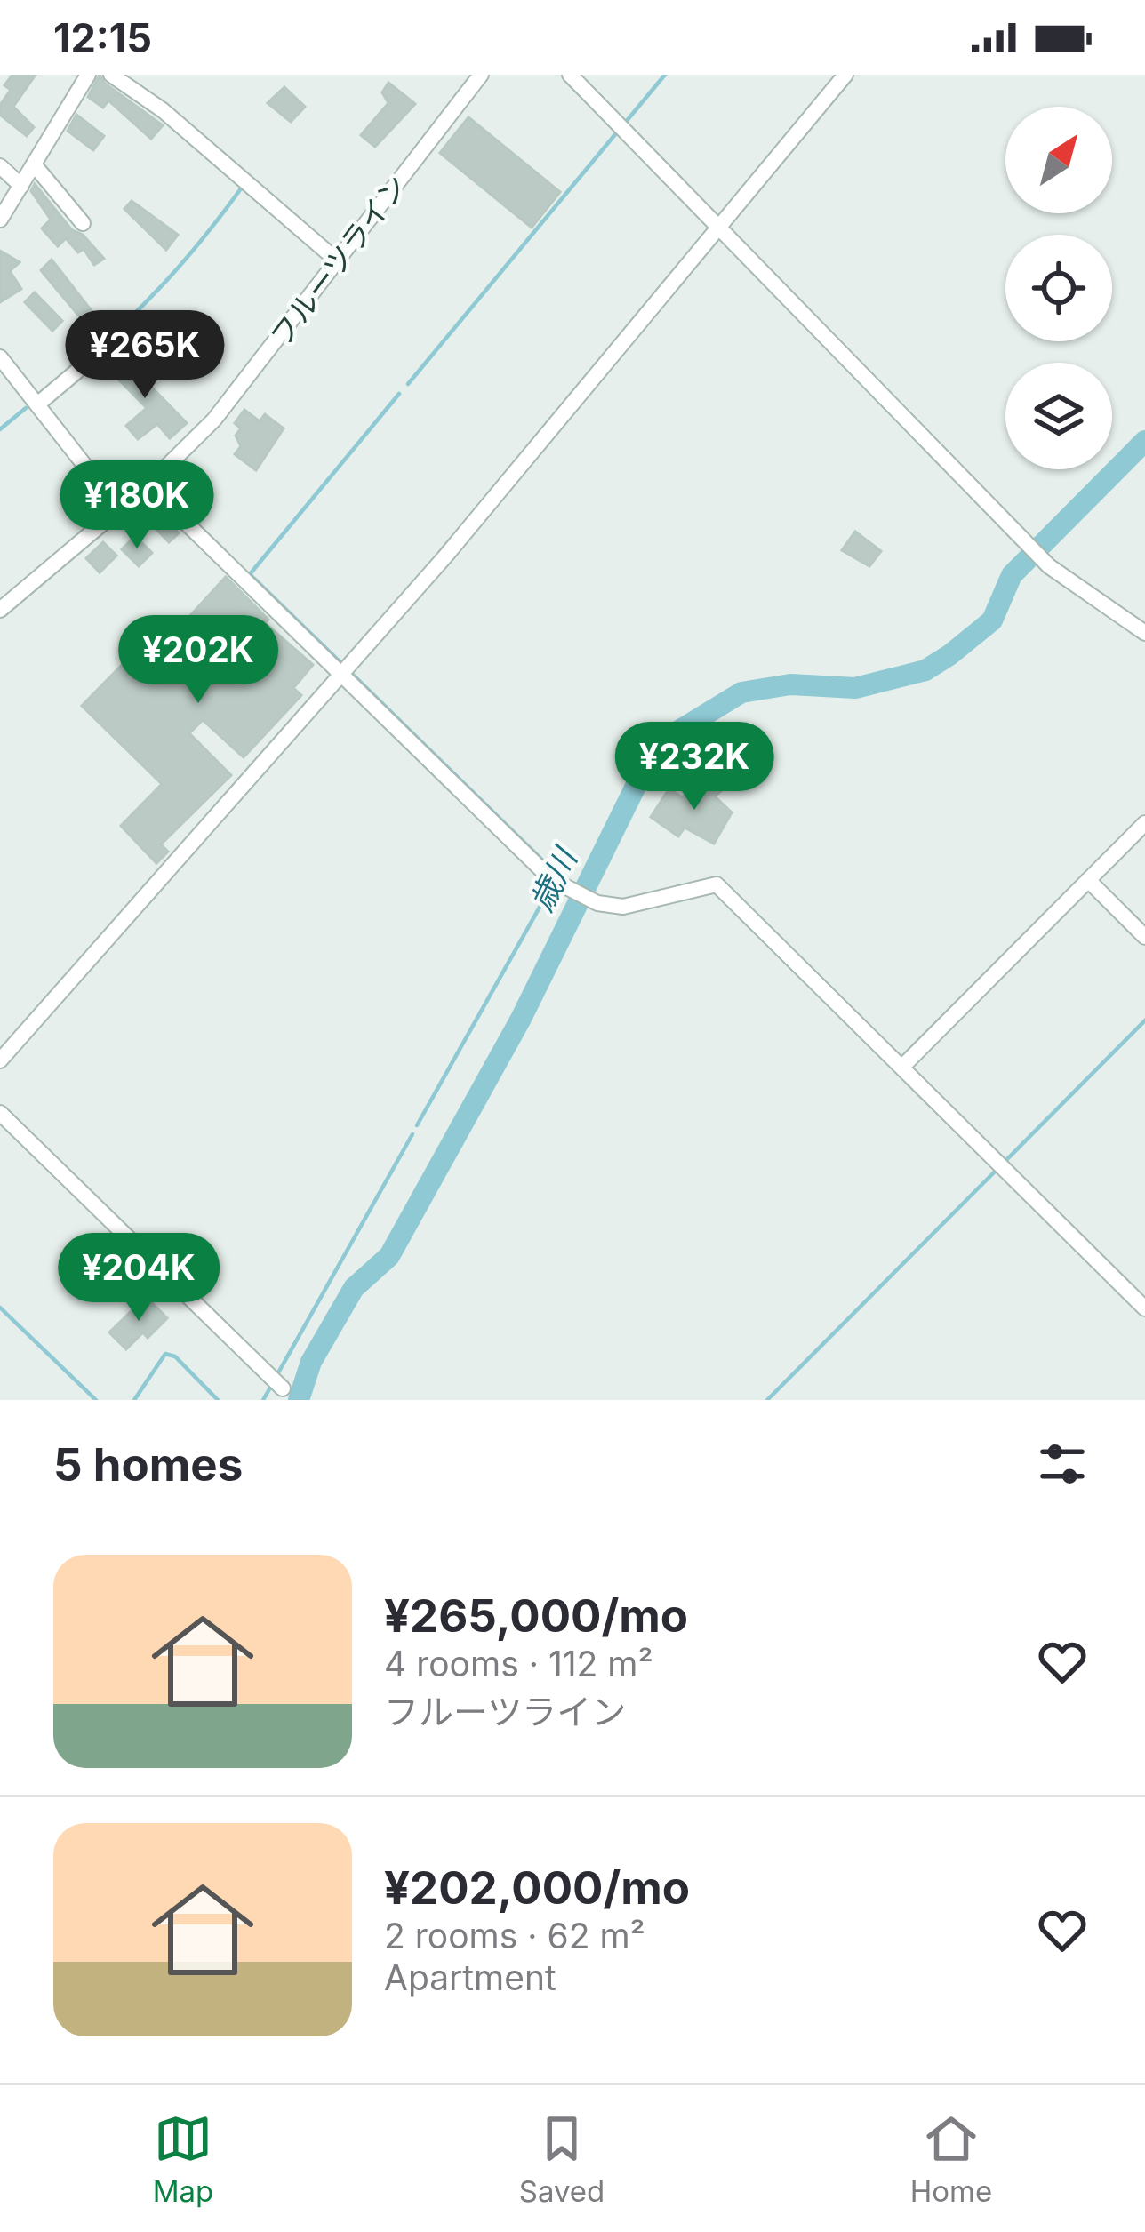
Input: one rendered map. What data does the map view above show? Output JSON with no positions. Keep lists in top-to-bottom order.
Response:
{
  "streets": {
    "street": ["フルーツライン"]
  },
  "water": ["歳川"],
  "north": "top right",
  "page": {
    "status": "12:15",
    "price": [
      "¥265K",
      "¥180K",
      "¥202K",
      "¥232K",
      "¥204K"
    ],
    "heading": "5 homes",
    "list": [
      {
        "name": "¥265,000/mo",
        "note": "4 rooms · 112 m² · フルーツライン"
      },
      {
        "name": "¥202,000/mo",
        "note": "2 rooms · 62 m² · Apartment"
      }
    ],
    "tabs": ["Map", "Saved", "Home"]
  }
}
